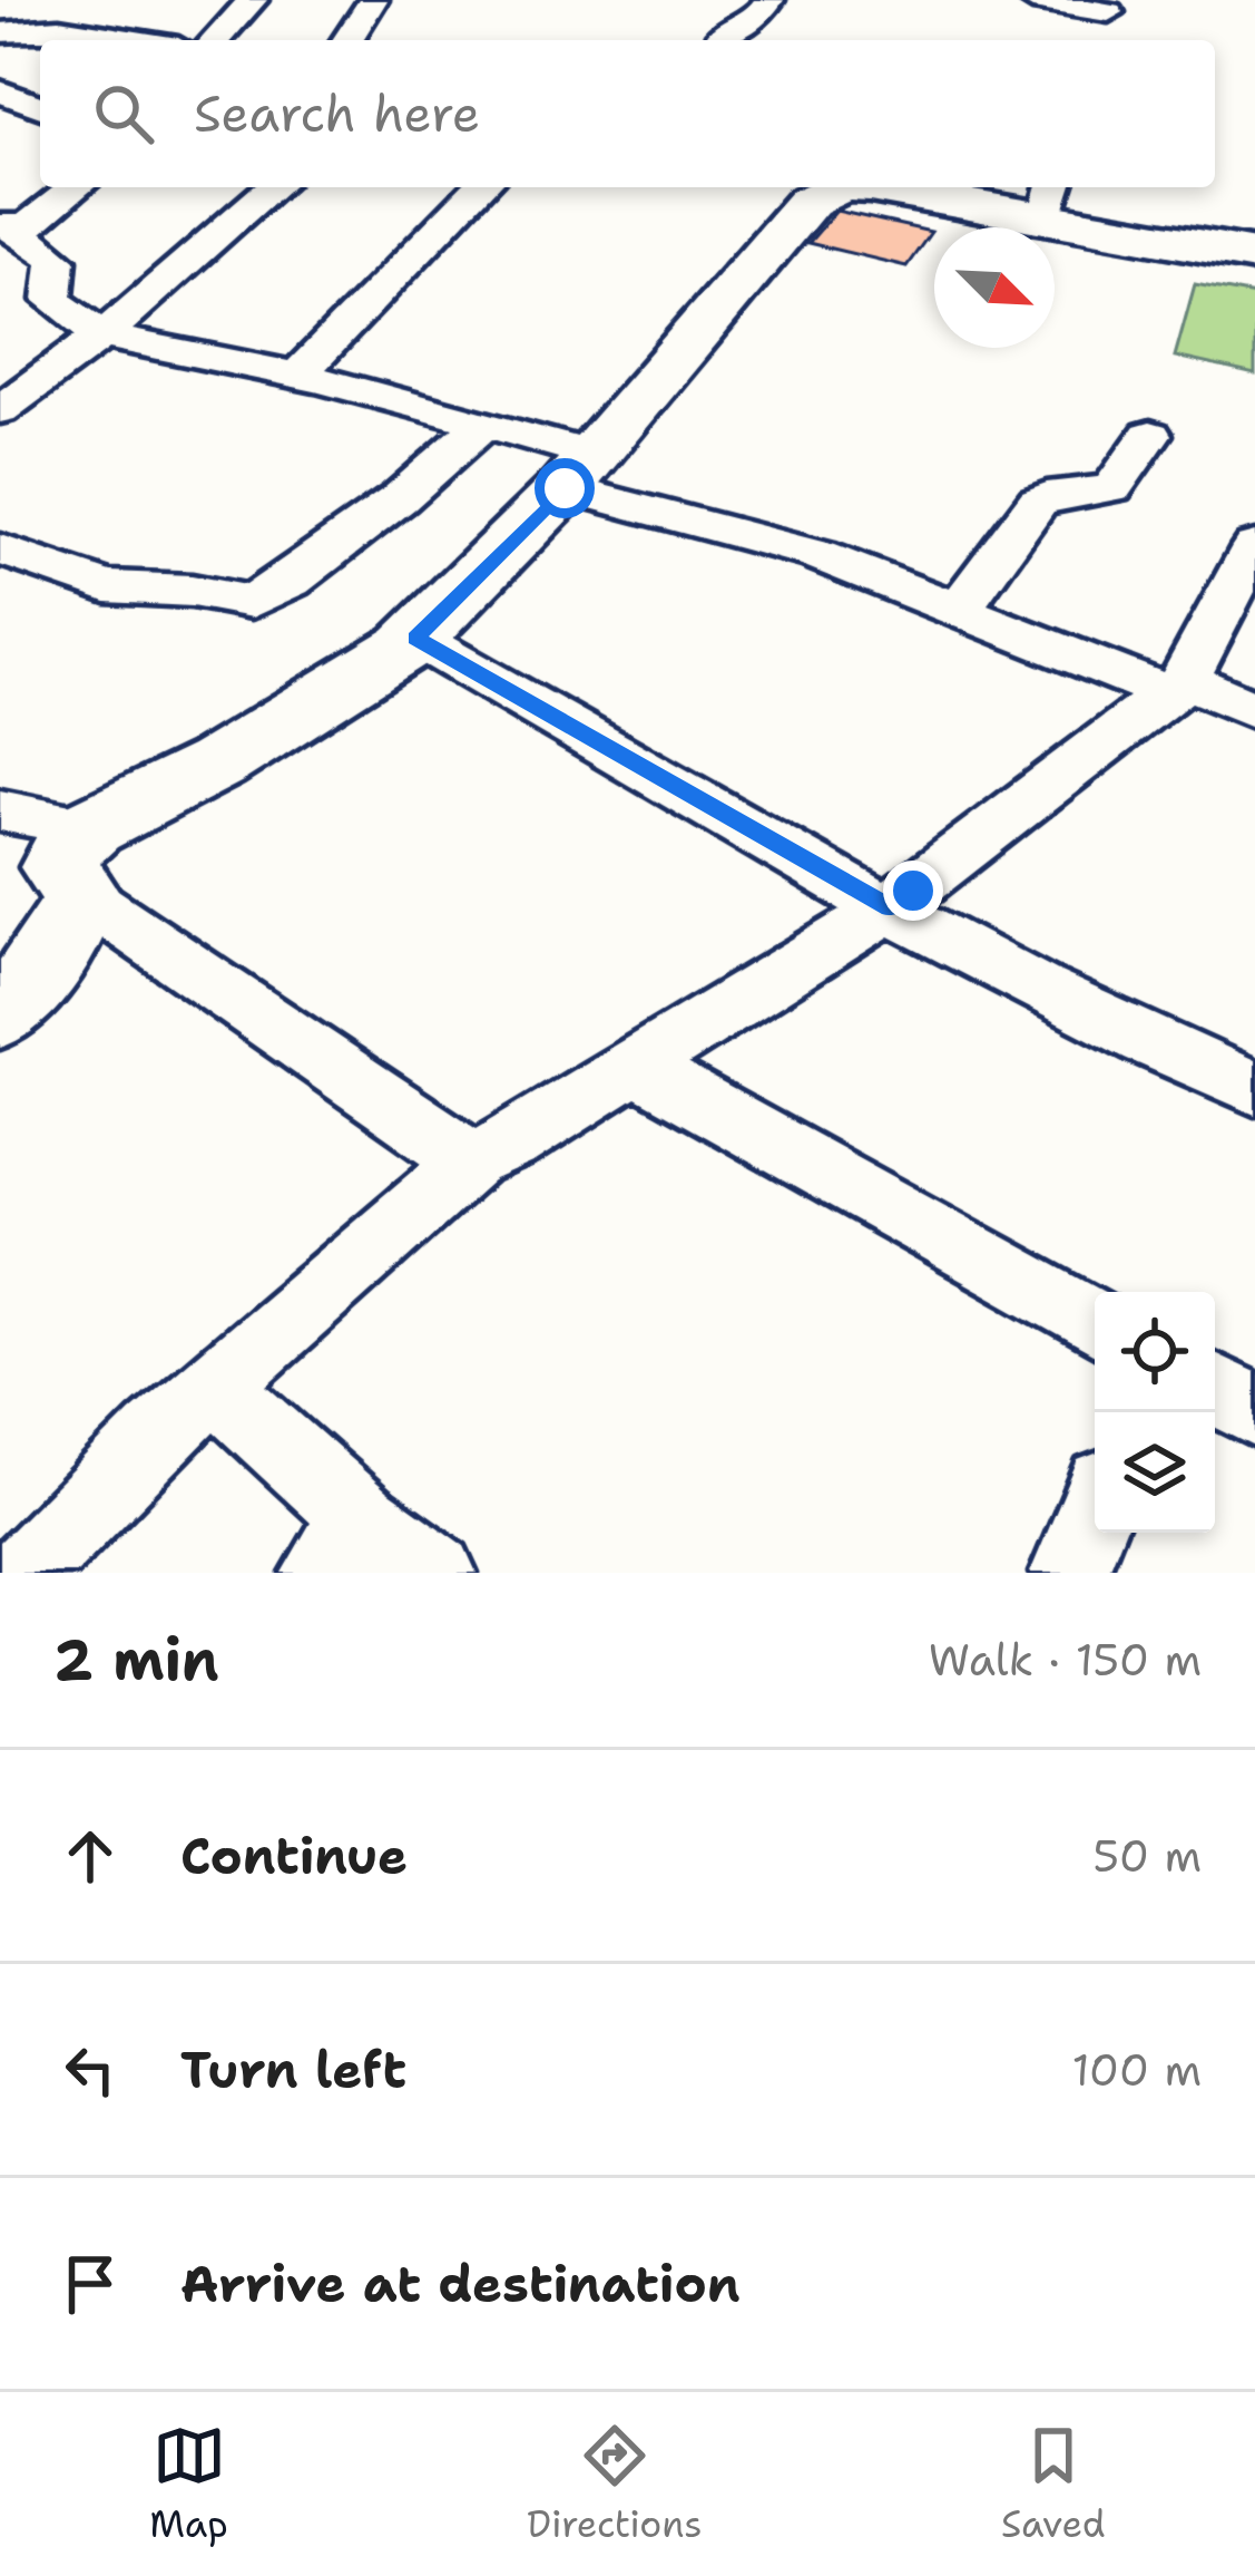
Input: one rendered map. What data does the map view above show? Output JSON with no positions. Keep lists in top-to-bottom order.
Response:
{
  "north": "bottom right",
  "page": {
    "search": "Search here",
    "heading": ["2 min", "Walk · 150 m"],
    "list": [
      ["Continue", "50 m"],
      ["Turn left", "100 m"],
      "Arrive at destination"
    ],
    "nav": ["Map", "Directions", "Saved"]
  }
}
